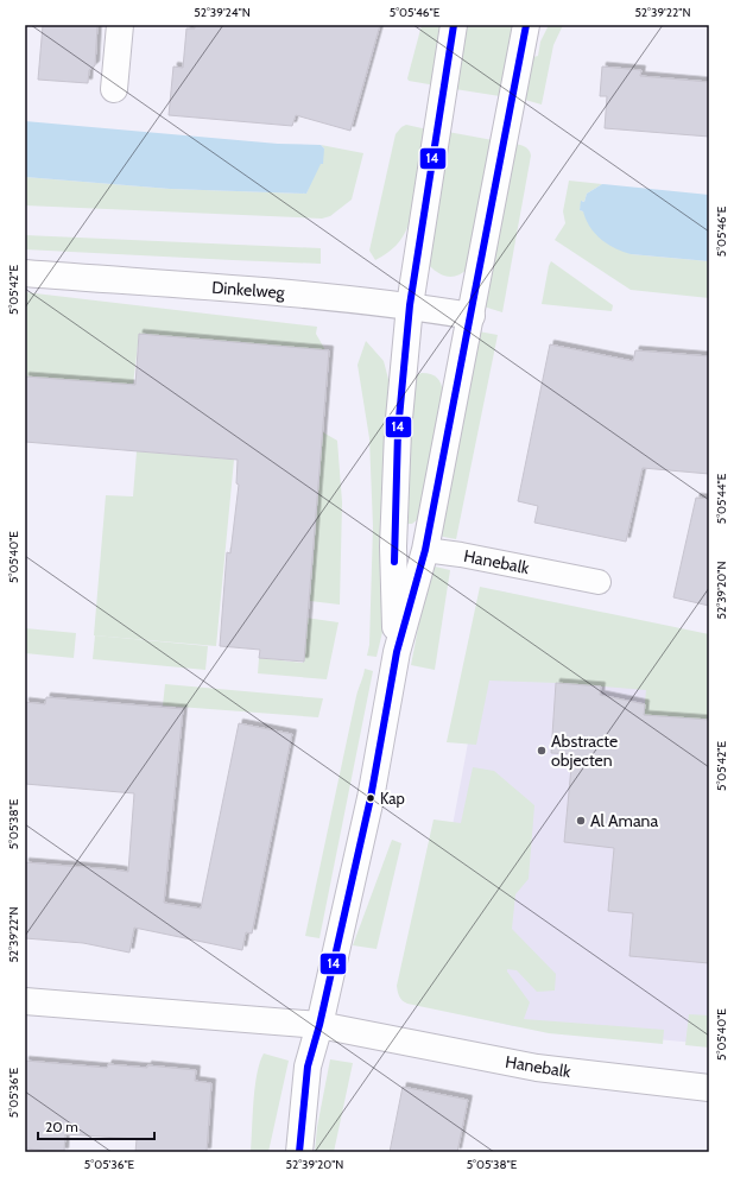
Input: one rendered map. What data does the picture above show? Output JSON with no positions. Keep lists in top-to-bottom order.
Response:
{
  "streets": {
    "street": ["Dinkelweg", "Hanebalk"]
  },
  "places": ["Abstracte objecten", "Kap", "Al Amana"],
  "lines": ["transit line 14"],
  "scale_bar": "20 m",
  "coordinates": [
    "52°39'24\"N",
    "5°05'46\"E",
    "52°39'22\"N",
    "5°05'42\"E",
    "5°05'44\"E",
    "5°05'40\"E",
    "52°39'20\"N",
    "5°05'38\"E",
    "5°05'36\"E"
  ]
}
